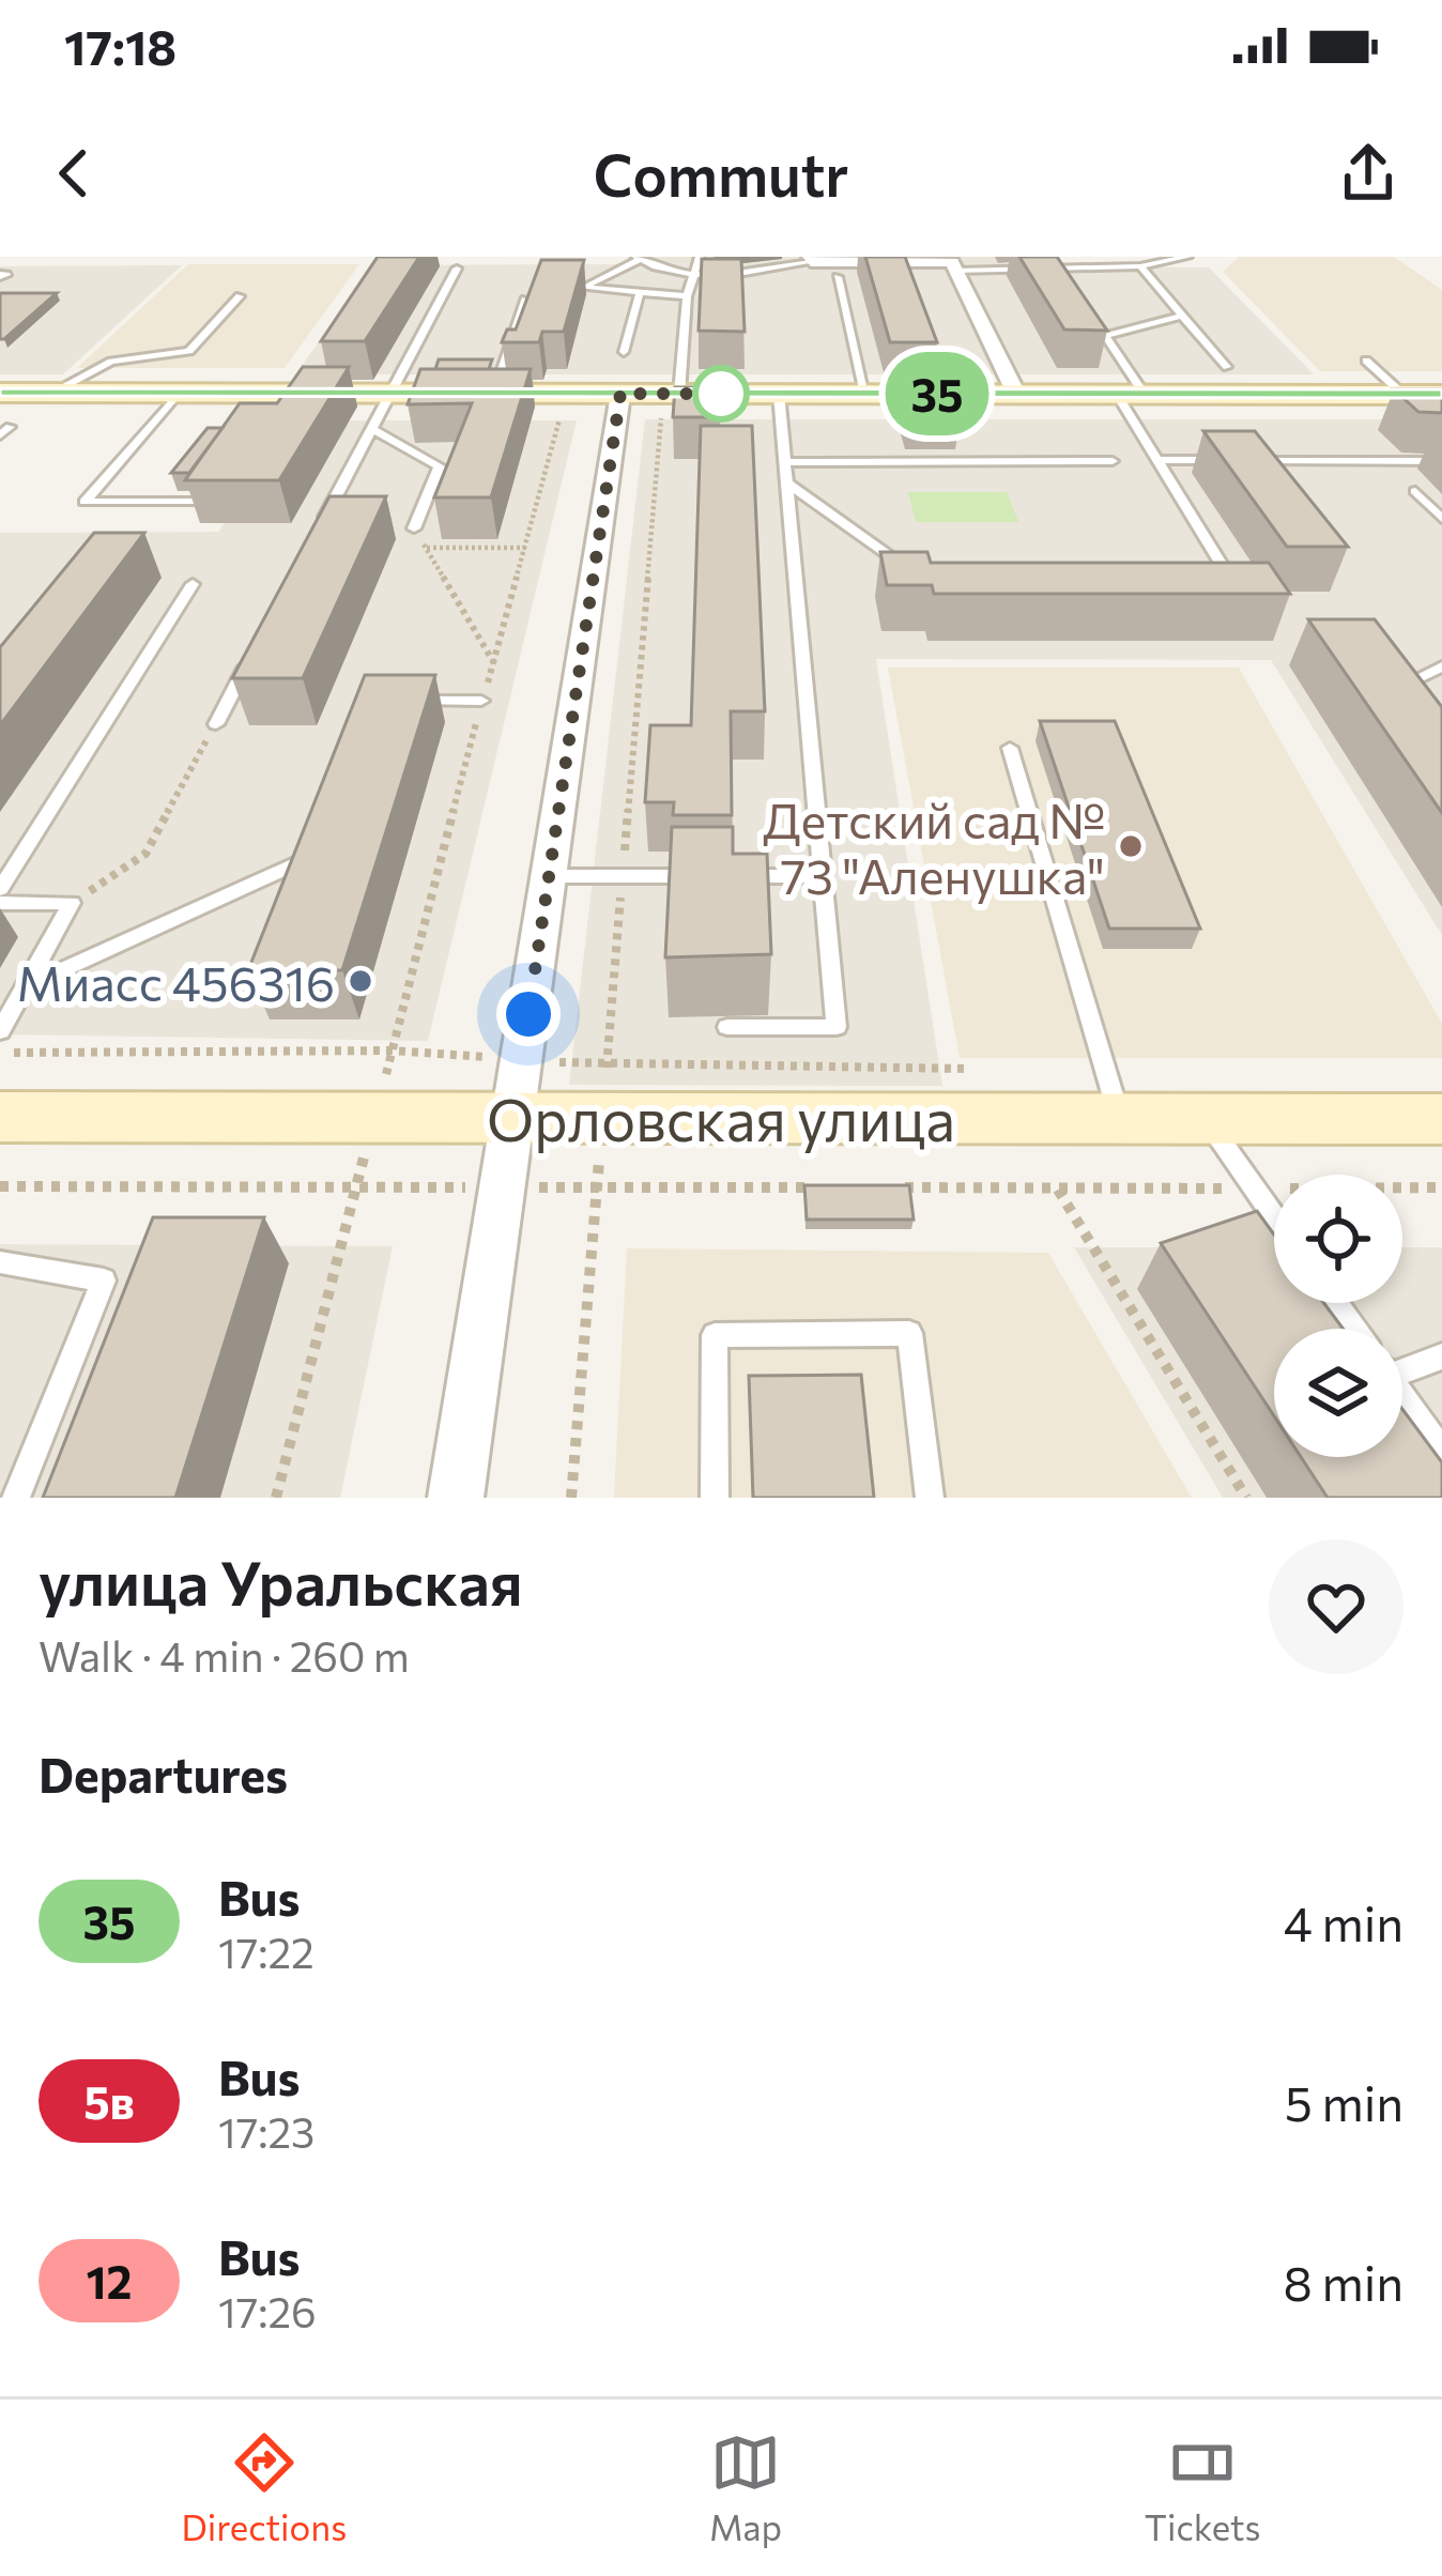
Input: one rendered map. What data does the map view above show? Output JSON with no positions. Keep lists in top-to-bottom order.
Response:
{
  "streets": {
    "street": ["Орловская улица"]
  },
  "places": ["Детский сад № 73 \"Аленушка\"", "Миасс 456316"],
  "lines": ["bus line 35"],
  "page": {
    "status": "17:18",
    "header": "Commutr",
    "on_map": "35",
    "heading": [
      ["улица Уральская", "Walk · 4 min · 260 m"],
      "Departures"
    ],
    "list": [
      {
        "mark": "35",
        "name": "Bus",
        "note": "17:22",
        "value": "4 min"
      },
      {
        "mark": "5в",
        "name": "Bus",
        "note": "17:23",
        "value": "5 min"
      },
      {
        "mark": "12",
        "name": "Bus",
        "note": "17:26",
        "value": "8 min"
      }
    ],
    "tabs": ["Directions", "Map", "Tickets"]
  }
}
